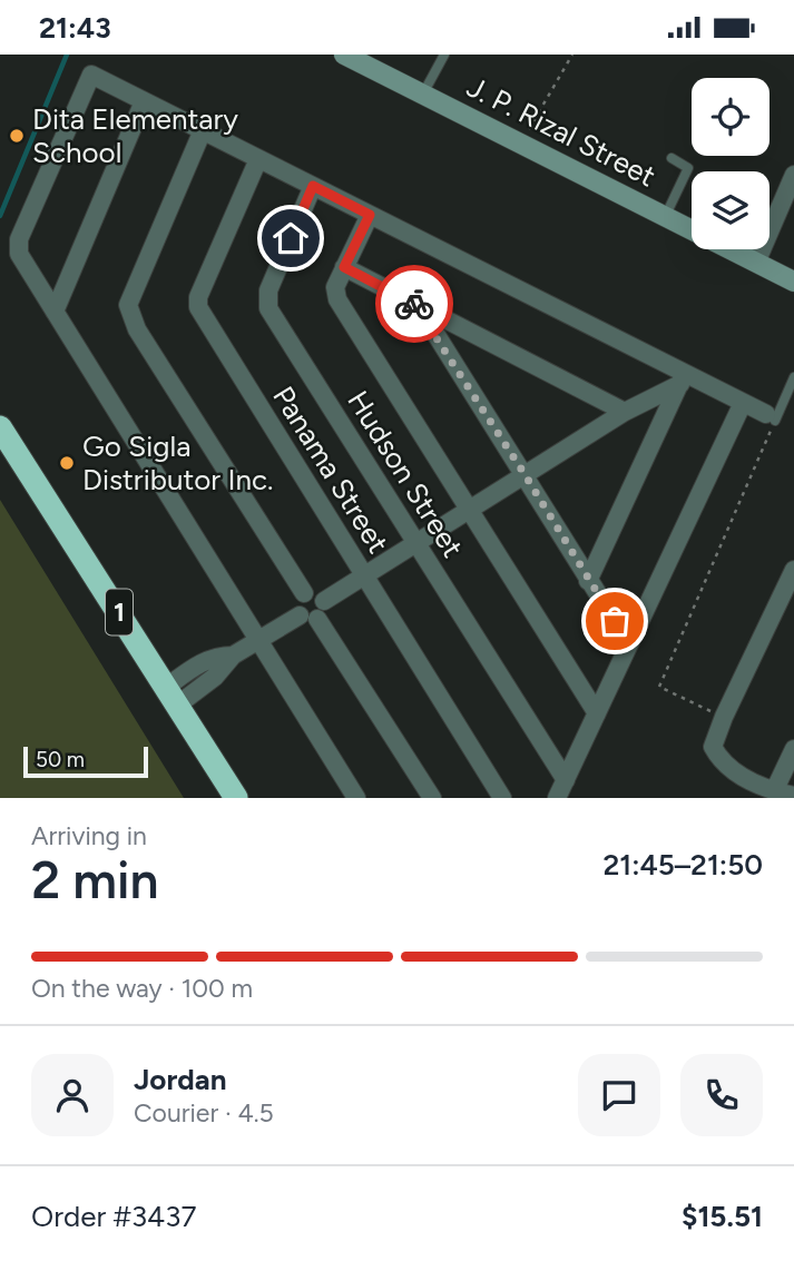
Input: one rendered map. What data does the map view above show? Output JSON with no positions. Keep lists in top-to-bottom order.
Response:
{
  "streets": {
    "highway": ["1"],
    "main road": ["J. P. Rizal Street"],
    "street": ["Panama Street", "Hudson Street"]
  },
  "places": ["Dita Elementary School", "Go Sigla Distributor Inc."],
  "scale_bar": "50 m",
  "page": {
    "status": "21:43",
    "scale": "50 m",
    "heading": ["2 min", "Arriving in", "21:45–21:50"],
    "panel": [
      "Jordan",
      "Courier · 4.5",
      "Order #3437",
      "$15.51"
    ],
    "bar": "On the way · 100 m"
  }
}
